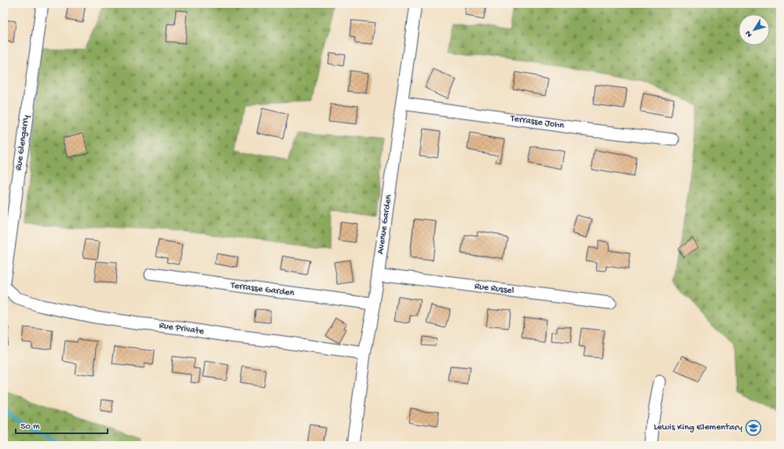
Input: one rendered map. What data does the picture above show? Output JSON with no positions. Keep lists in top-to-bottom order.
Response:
{
  "streets": {
    "street": [
      "Terrasse John",
      "Rue Glengarry",
      "Avenue Garden",
      "Rue Russel",
      "Terrasse Garden",
      "Rue Private"
    ]
  },
  "crossings": [
    ["Terrasse John", "Avenue Garden"],
    ["Avenue Garden", "Rue Russel"],
    ["Avenue Garden", "Terrasse Garden"],
    ["Avenue Garden", "Rue Private"]
  ],
  "places": {
    "school or university": ["Lewis King Elementary"]
  },
  "scale_bar": "50 m",
  "north": "bottom left"
}
